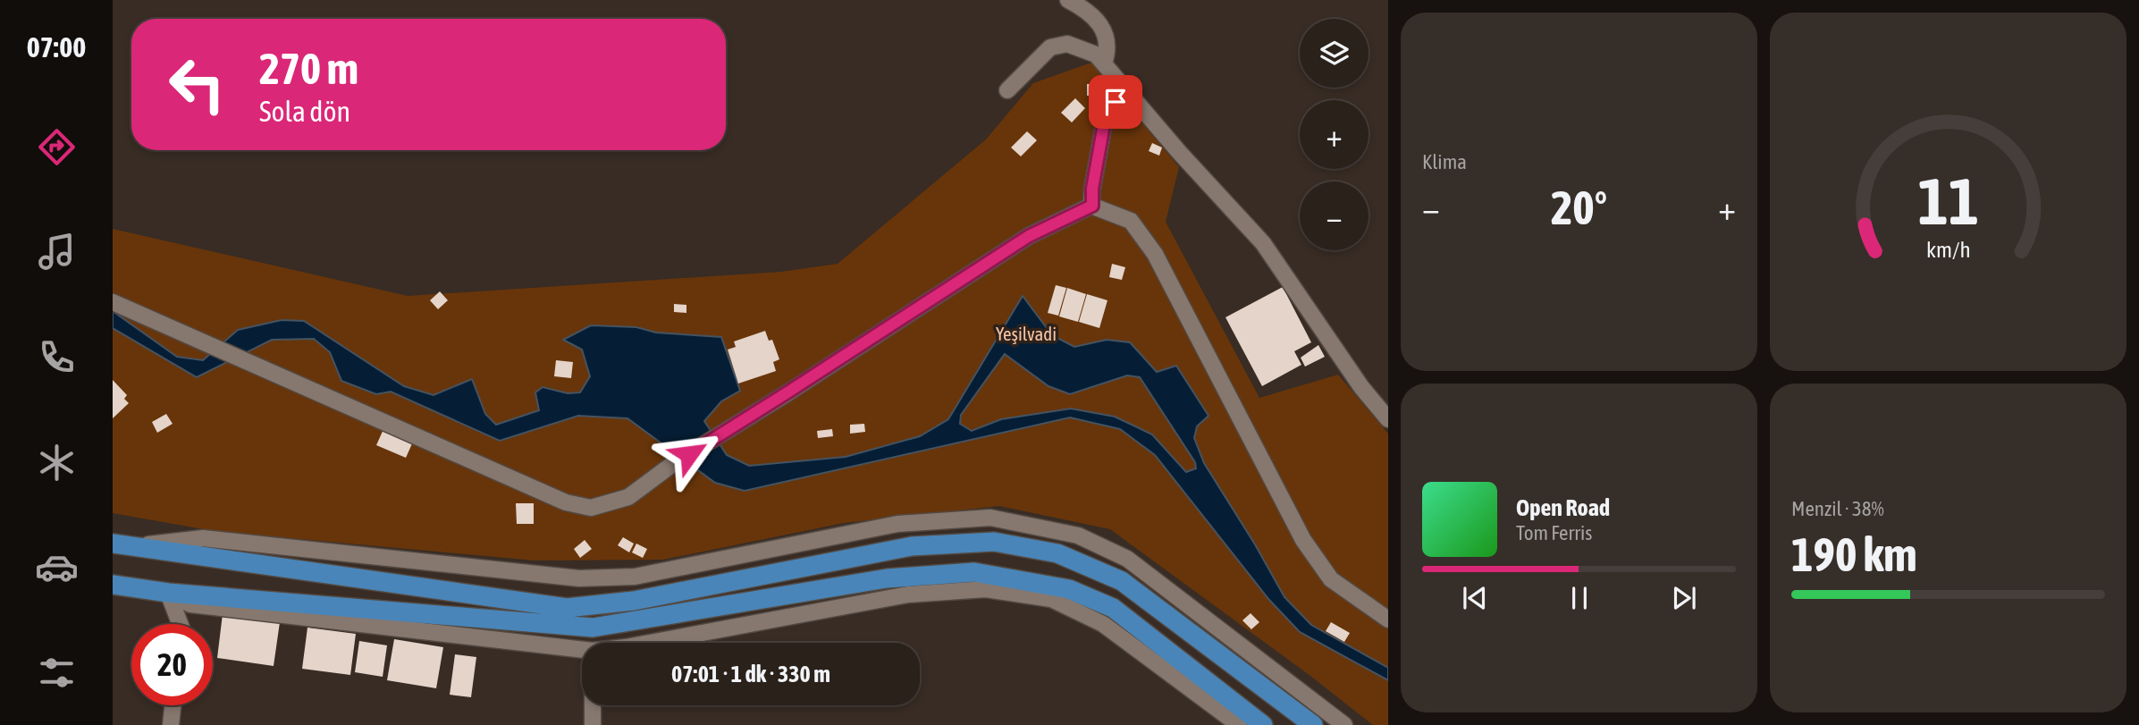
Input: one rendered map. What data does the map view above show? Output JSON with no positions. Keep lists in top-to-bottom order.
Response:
{
  "parks": ["Yeşilvadi"],
  "page": {
    "tabs": "07:00",
    "tile": [
      "Klima",
      ["Menzil · 38%", "190 km"]
    ],
    "map_buttons": ["+", "−"],
    "turn": ["270 m", "Sola dön"],
    "heat": ["−", "20°", "+"],
    "song": ["Open Road", "Tom Ferris"],
    "limit": "20",
    "trip": "07:01 · 1 dk · 330 m",
    "gauge": ["11", "km/h"]
  }
}
